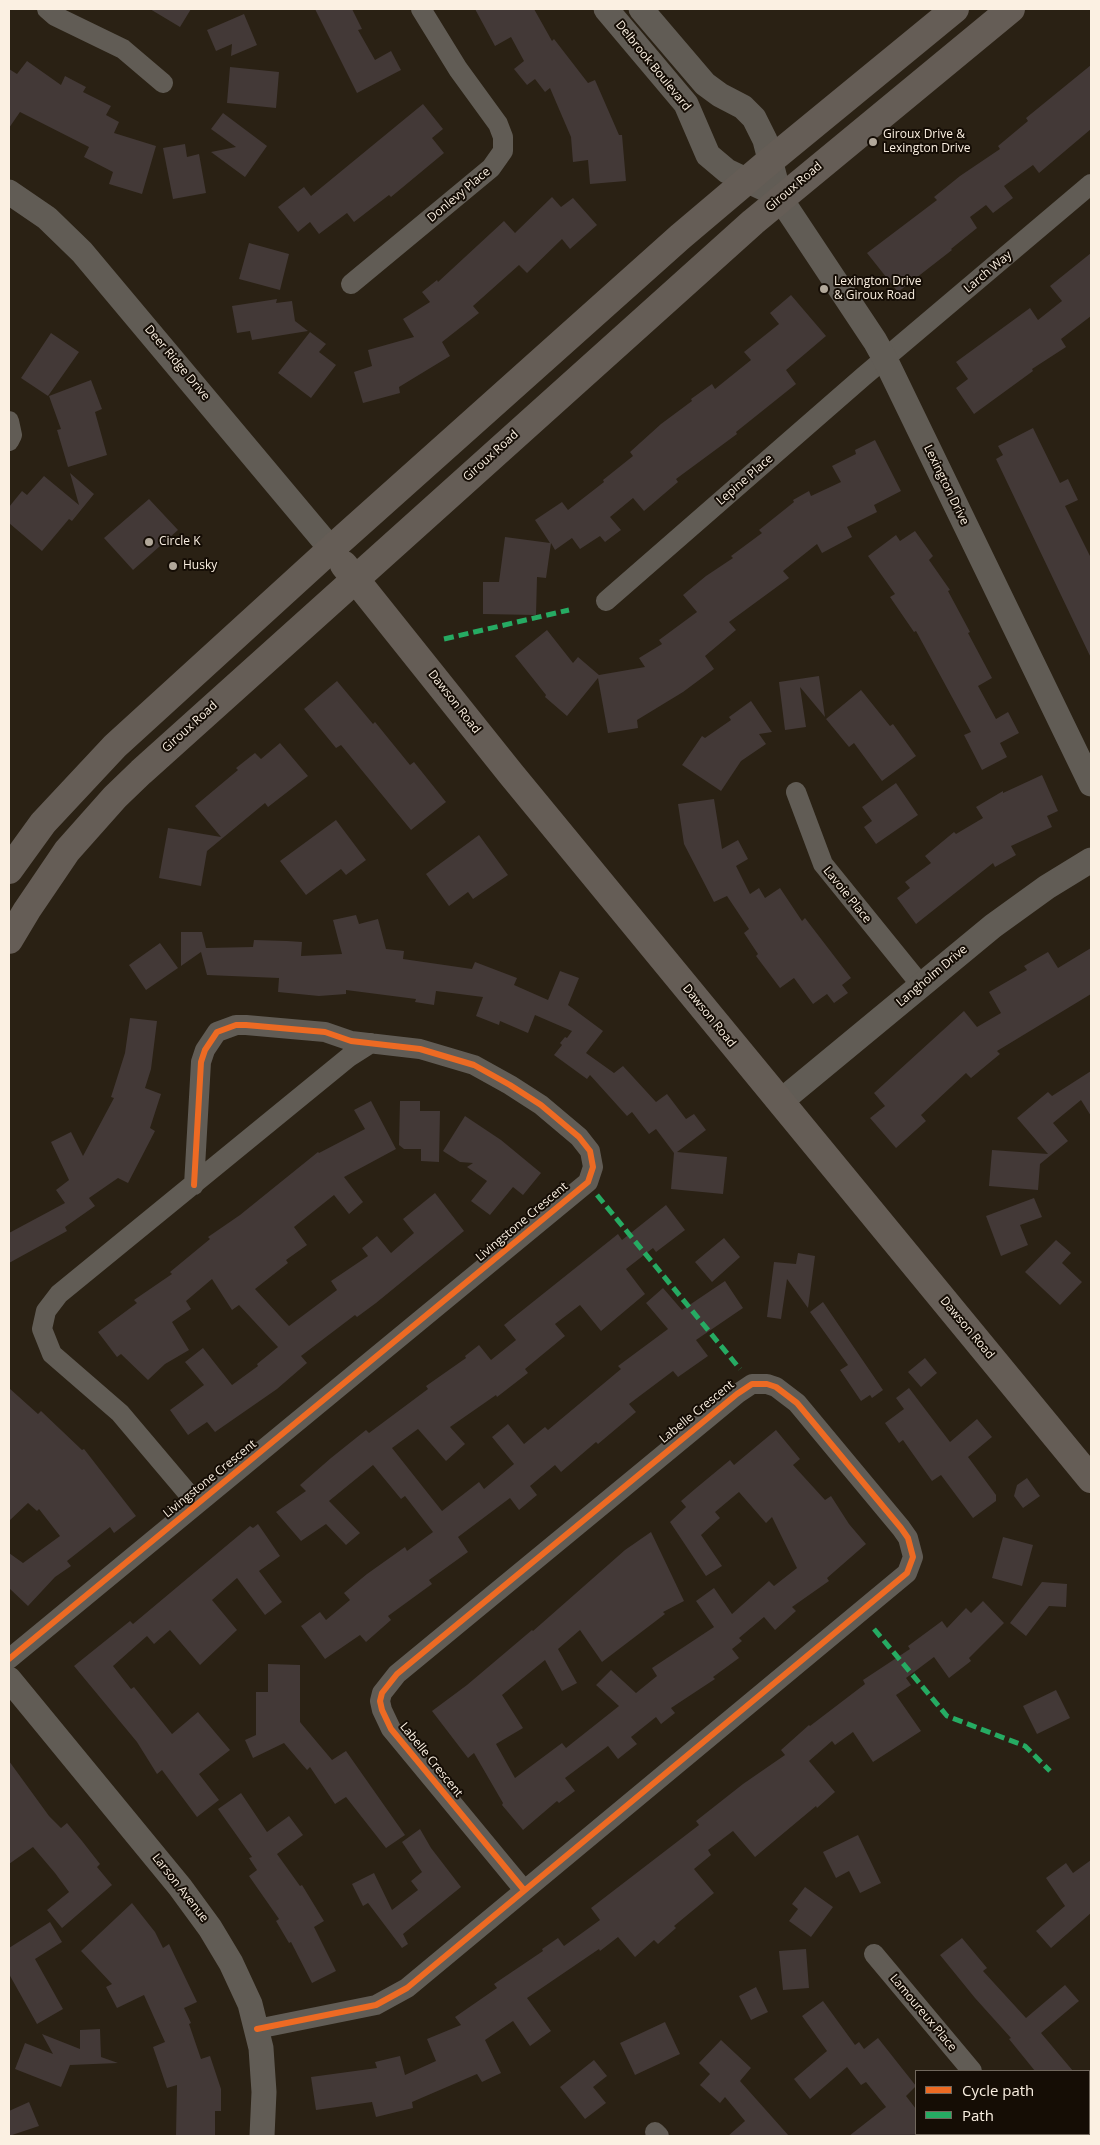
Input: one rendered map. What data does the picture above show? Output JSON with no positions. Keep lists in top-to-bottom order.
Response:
{
  "streets": {
    "main road": ["Giroux Road", "Dawson Road"],
    "street": [
      "Delbrook Boulevard",
      "Donlevy Place",
      "Larch Way",
      "Deer Ridge Drive",
      "Lepine Place",
      "Lexington Drive",
      "Lavoie Place",
      "Langholm Drive",
      "Livingstone Crescent",
      "Labelle Crescent",
      "Larson Avenue",
      "Lamoureux Place"
    ]
  },
  "crossings": [
    ["Delbrook Boulevard", "Giroux Road"],
    ["Delbrook Boulevard", "Lexington Drive"],
    ["Giroux Road", "Lexington Drive"],
    ["Giroux Road", "Dawson Road"],
    ["Larch Way", "Lepine Place"],
    ["Larch Way", "Lexington Drive"],
    ["Deer Ridge Drive", "Dawson Road"],
    ["Lepine Place", "Lexington Drive"],
    ["Dawson Road", "Langholm Drive"],
    ["Lavoie Place", "Langholm Drive"],
    ["Labelle Crescent", "Larson Avenue"]
  ],
  "places": [
    "Giroux Drive & Lexington Drive",
    "Lexington Drive & Giroux Road",
    "Circle K",
    "Husky"
  ],
  "legend": ["Cycle path", "Path"]
}
